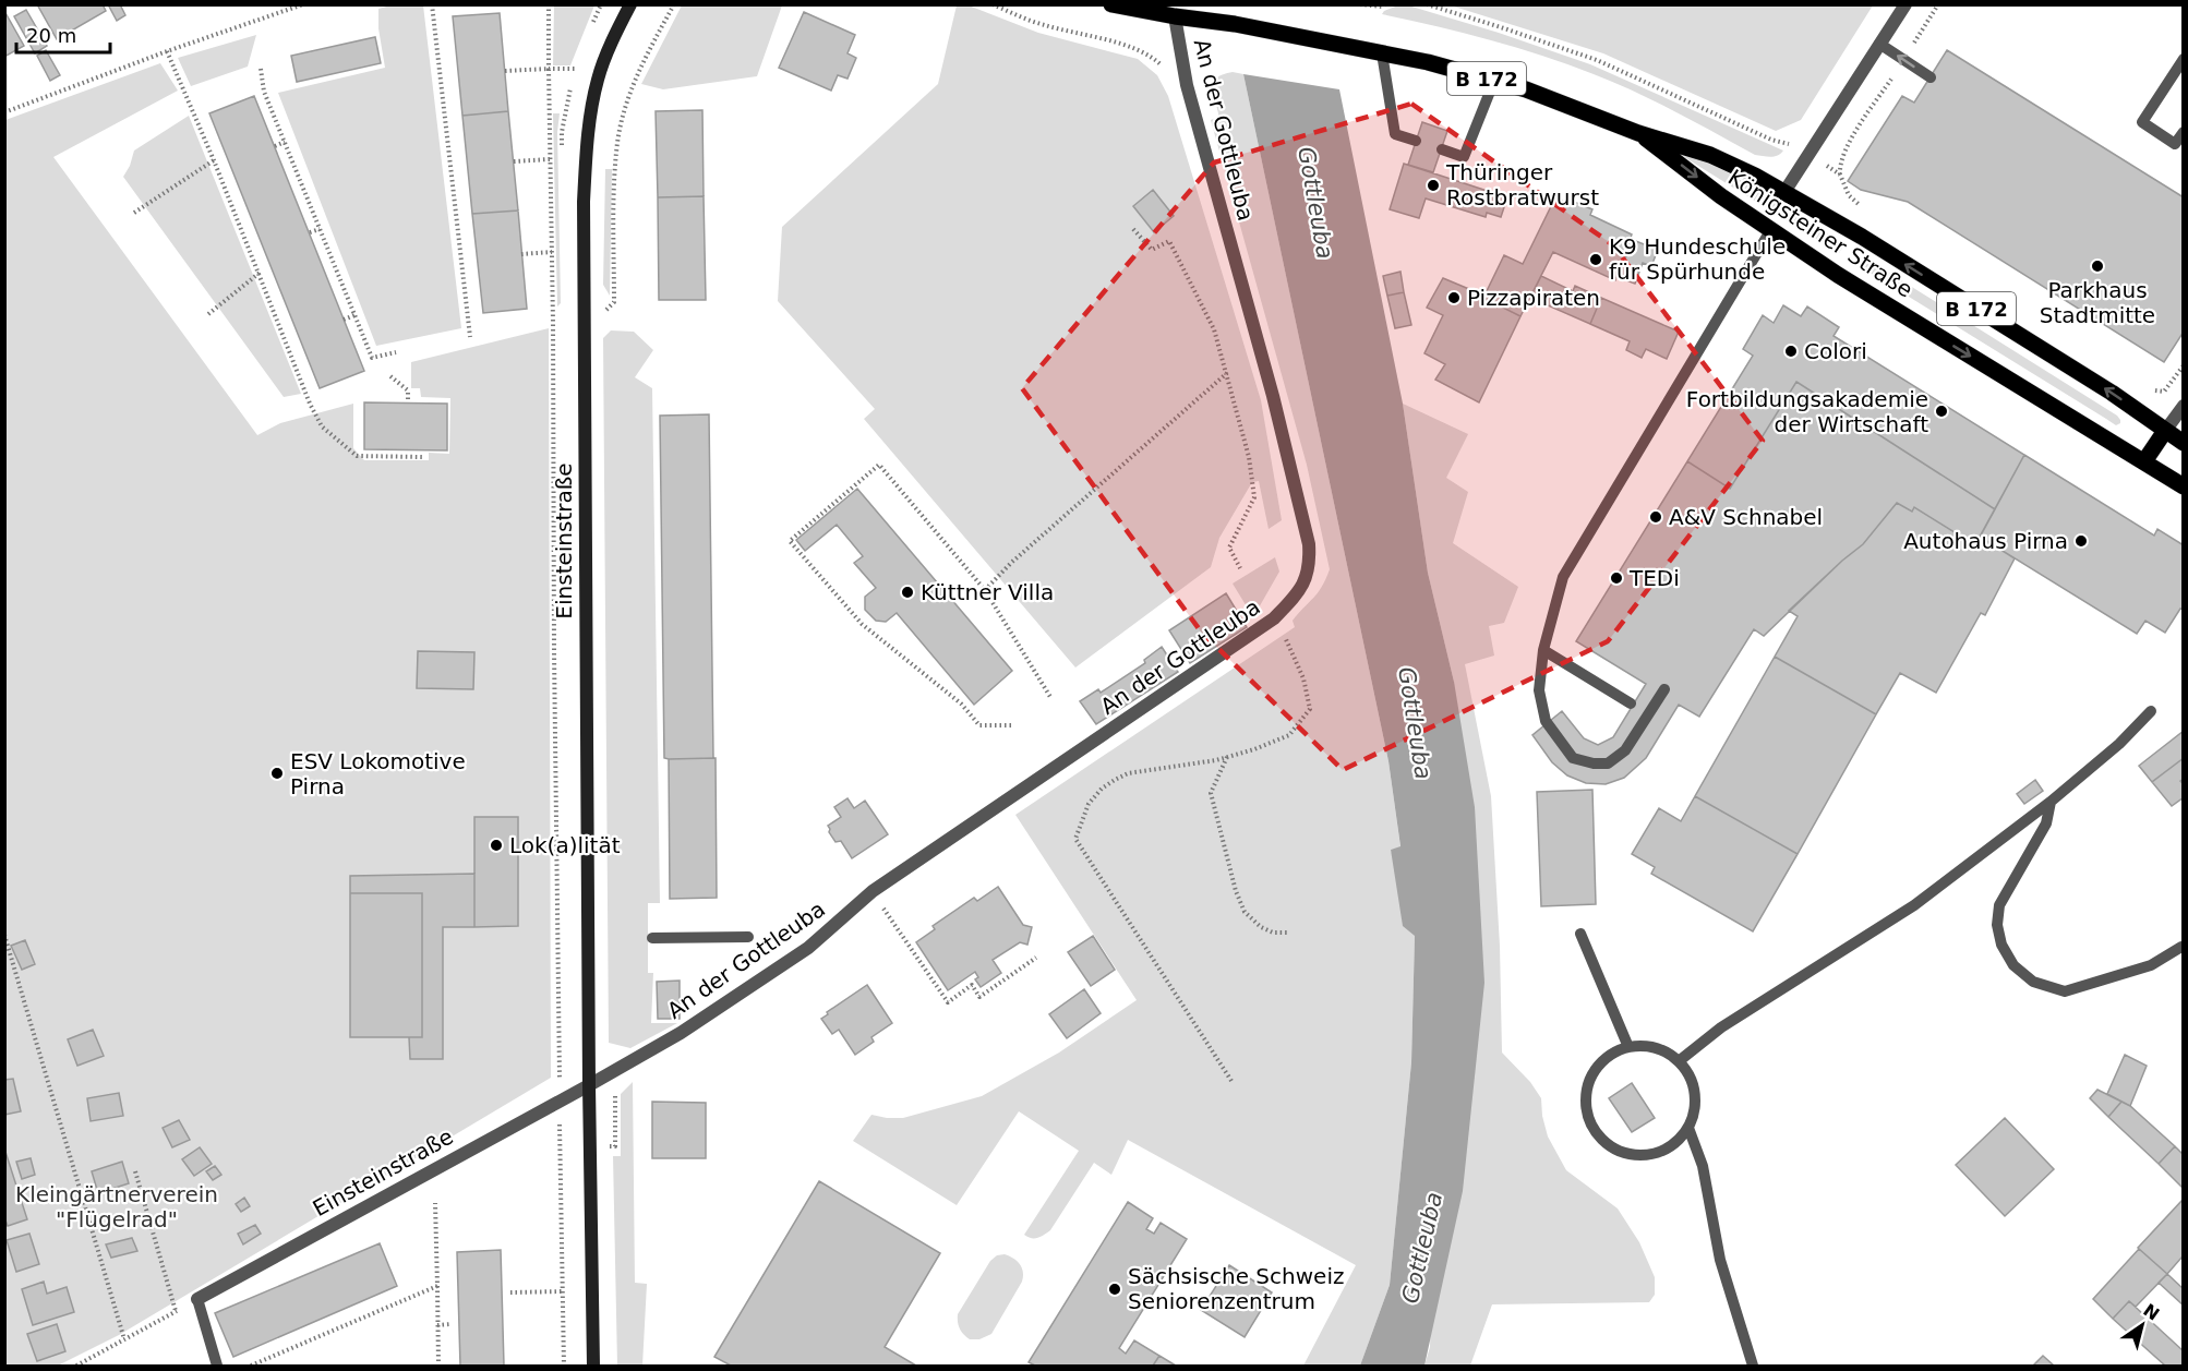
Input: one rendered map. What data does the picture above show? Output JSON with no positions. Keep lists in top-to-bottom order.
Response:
{
  "streets": {
    "main road": ["B 172", "Königsteiner Straße", "Einsteinstraße"],
    "street": ["An der Gottleuba"]
  },
  "crossings": [
    ["An der Gottleuba", "Königsteiner Straße"],
    ["An der Gottleuba", "Einsteinstraße"]
  ],
  "water": ["Gottleuba"],
  "parks": ["Kleingärtnerverein \"Flügelrad\""],
  "places": [
    "Thüringer Rostbratwurst",
    "K9 Hundeschule für Spürhunde",
    "Parkhaus Stadtmitte",
    "Pizzapiraten",
    "Colori",
    "Fortbildungsakademie der Wirtschaft",
    "A&V Schnabel",
    "Autohaus Pirna",
    "TEDi",
    "Küttner Villa",
    "ESV Lokomotive Pirna",
    "Lok(a)lität",
    "Sächsische Schweiz Seniorenzentrum"
  ],
  "scale_bar": "20 m",
  "north": "top right"
}
